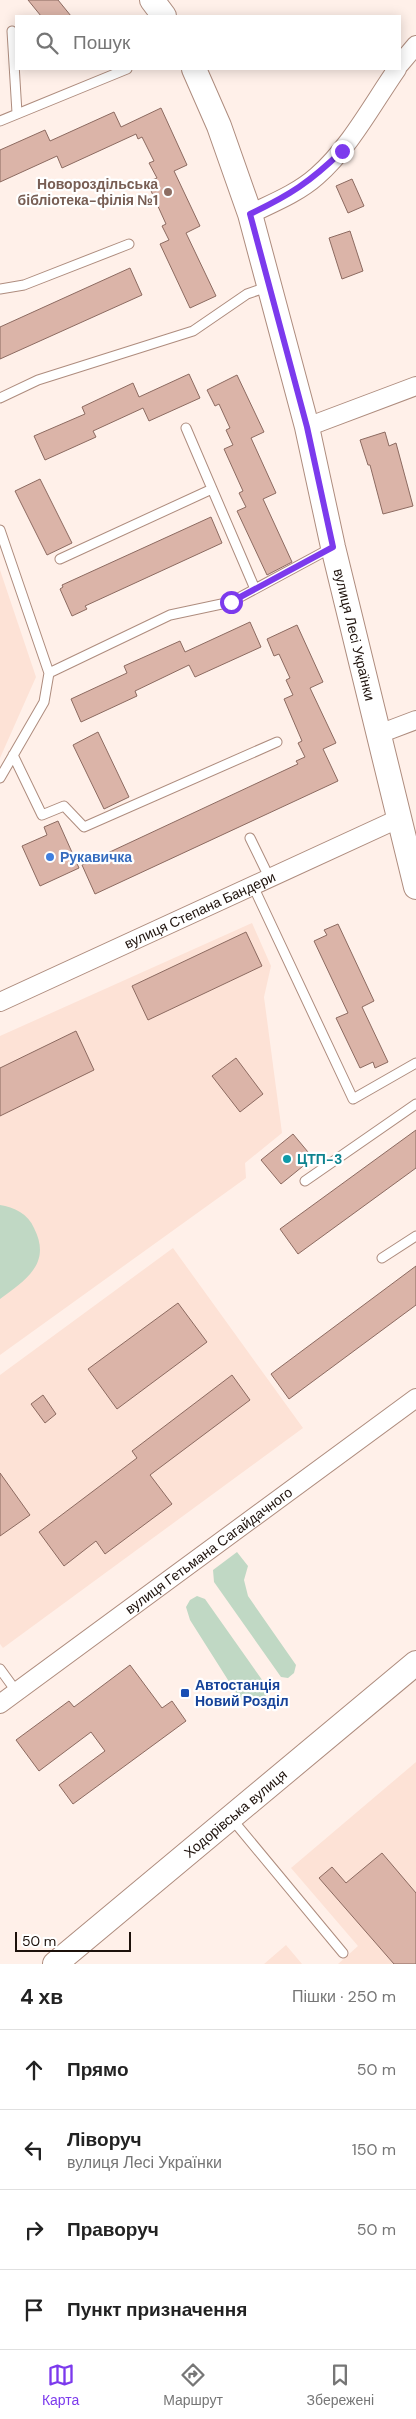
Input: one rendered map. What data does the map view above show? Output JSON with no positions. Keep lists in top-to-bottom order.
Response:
{
  "streets": {
    "street": [
      "вулиця Лесі Українки",
      "вулиця Степана Бандери",
      "вулиця Гетьмана Сагайдачного",
      "Ходорівська вулиця"
    ]
  },
  "crossings": [
    ["вулиця Лесі Українки", "вулиця Степана Бандери"]
  ],
  "places": {
    "other": ["Новороздільська бібліотека-філія №1", "Рукавичка", "ЦТП-3"],
    "transit": ["Автостанція Новий Розділ"]
  },
  "scale_bar": "50 m",
  "page": {
    "search": "Пошук",
    "scale": "50 m",
    "heading": ["4 хв", "Пішки · 250 m"],
    "list": [
      ["Прямо", "50 m"],
      ["Ліворуч", "вулиця Лесі Українки", "150 m"],
      ["Праворуч", "50 m"],
      "Пункт призначення"
    ],
    "nav": ["Карта", "Маршрут", "Збережені"]
  }
}
